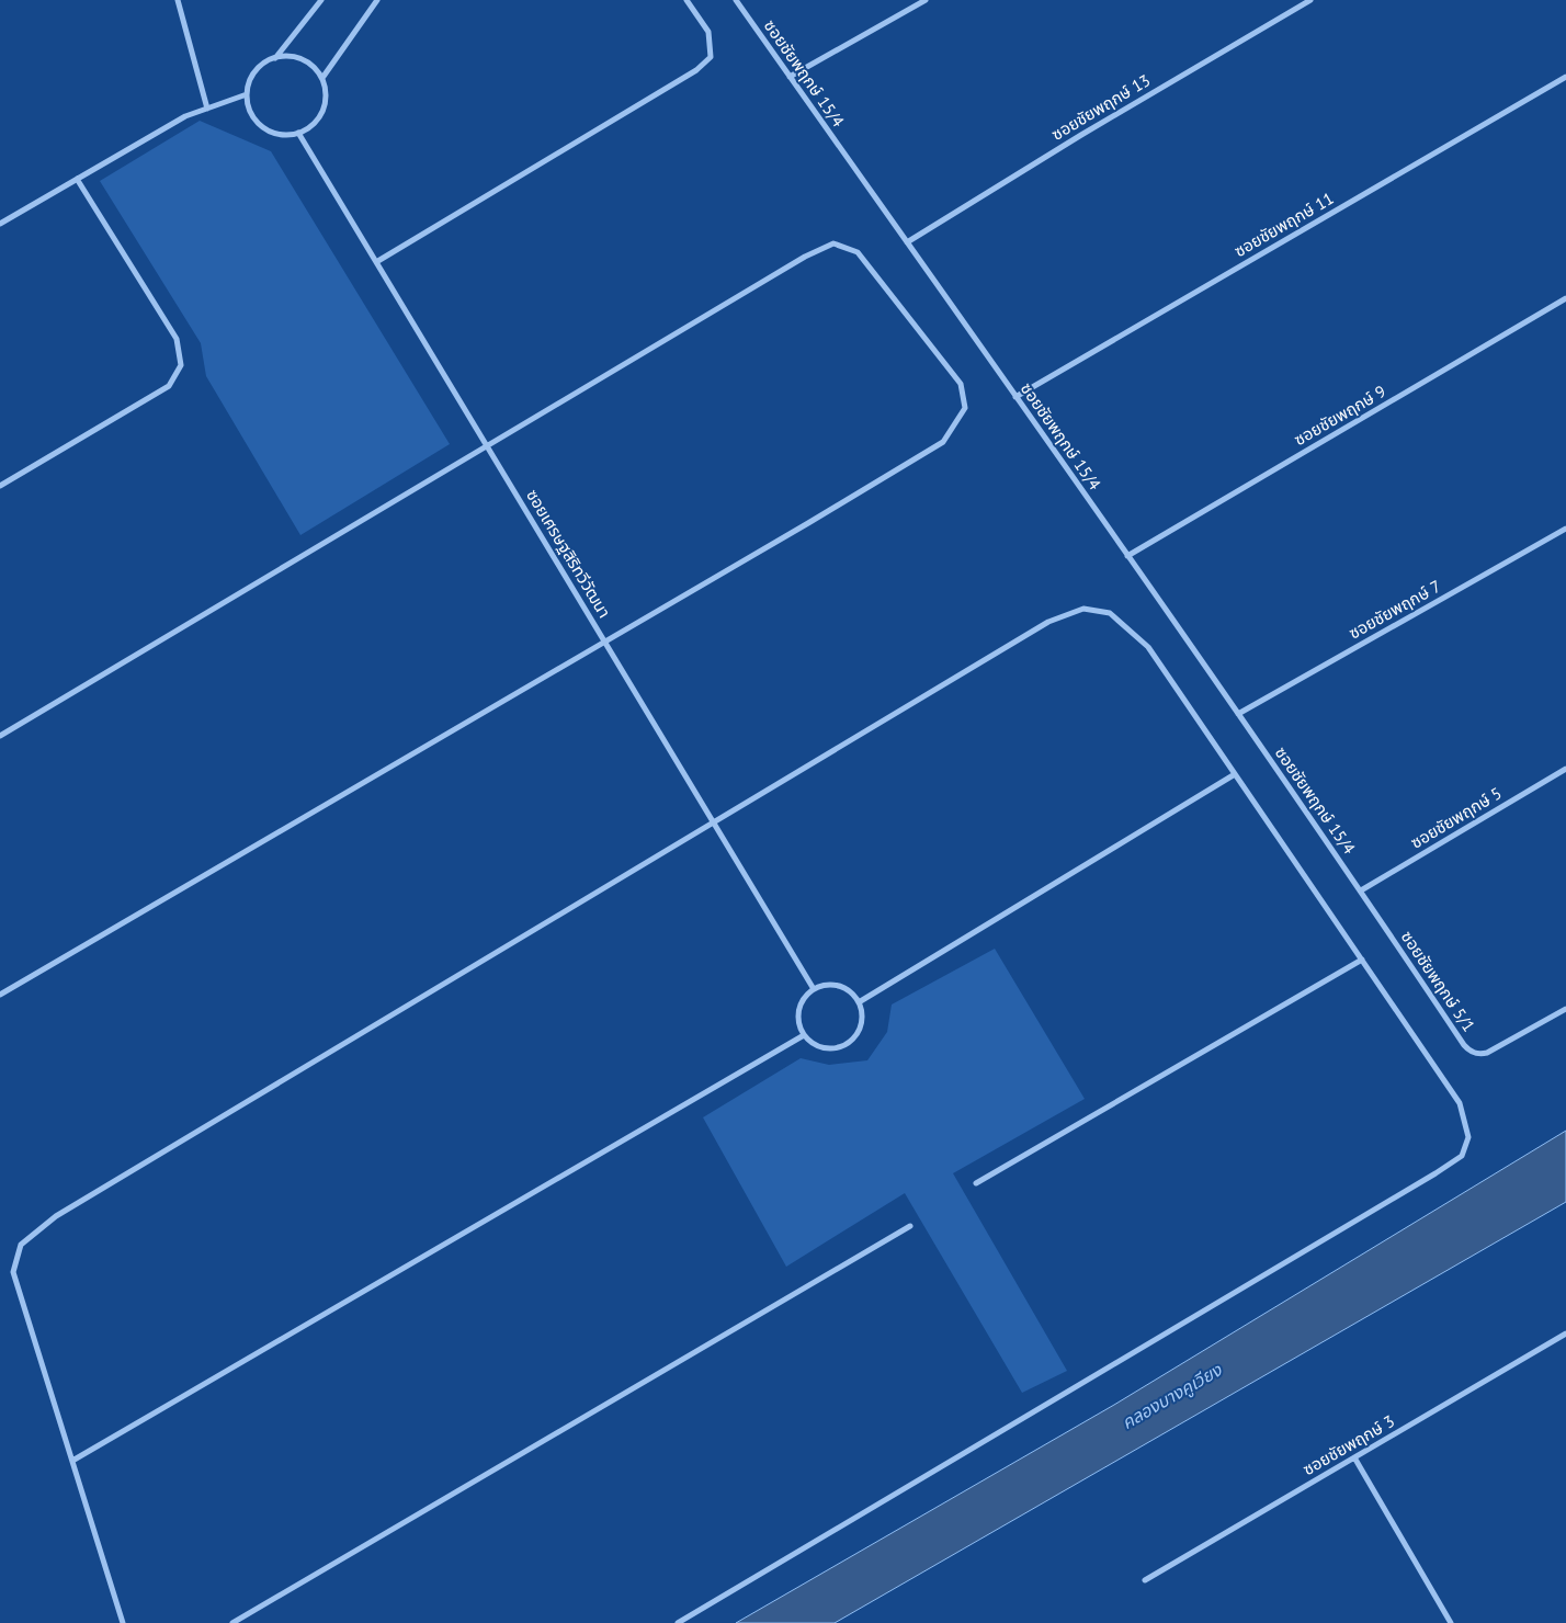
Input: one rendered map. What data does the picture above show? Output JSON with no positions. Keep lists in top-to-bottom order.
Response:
{
  "streets": {
    "street": [
      "ซอยชัยพฤกษ์ 15/4",
      "ซอยชัยพฤกษ์ 13",
      "ซอยชัยพฤกษ์ 11",
      "ซอยชัยพฤกษ์ 9",
      "ซอยเศรษฐสิริทวีวัฒนา",
      "ซอยชัยพฤกษ์ 7",
      "ซอยชัยพฤกษ์ 5",
      "ซอยชัยพฤกษ์ 5/1",
      "ซอยชัยพฤกษ์ 3"
    ]
  },
  "crossings": [
    ["ซอยชัยพฤกษ์ 15/4", "ซอยชัยพฤกษ์ 13"],
    ["ซอยชัยพฤกษ์ 15/4", "ซอยชัยพฤกษ์ 11"],
    ["ซอยชัยพฤกษ์ 15/4", "ซอยชัยพฤกษ์ 9"],
    ["ซอยชัยพฤกษ์ 15/4", "ซอยชัยพฤกษ์ 7"],
    ["ซอยชัยพฤกษ์ 15/4", "ซอยชัยพฤกษ์ 5"],
    ["ซอยชัยพฤกษ์ 15/4", "ซอยชัยพฤกษ์ 5/1"],
    ["ซอยชัยพฤกษ์ 5", "ซอยชัยพฤกษ์ 5/1"]
  ],
  "water": ["คลองบางคูเวียง"]
}
